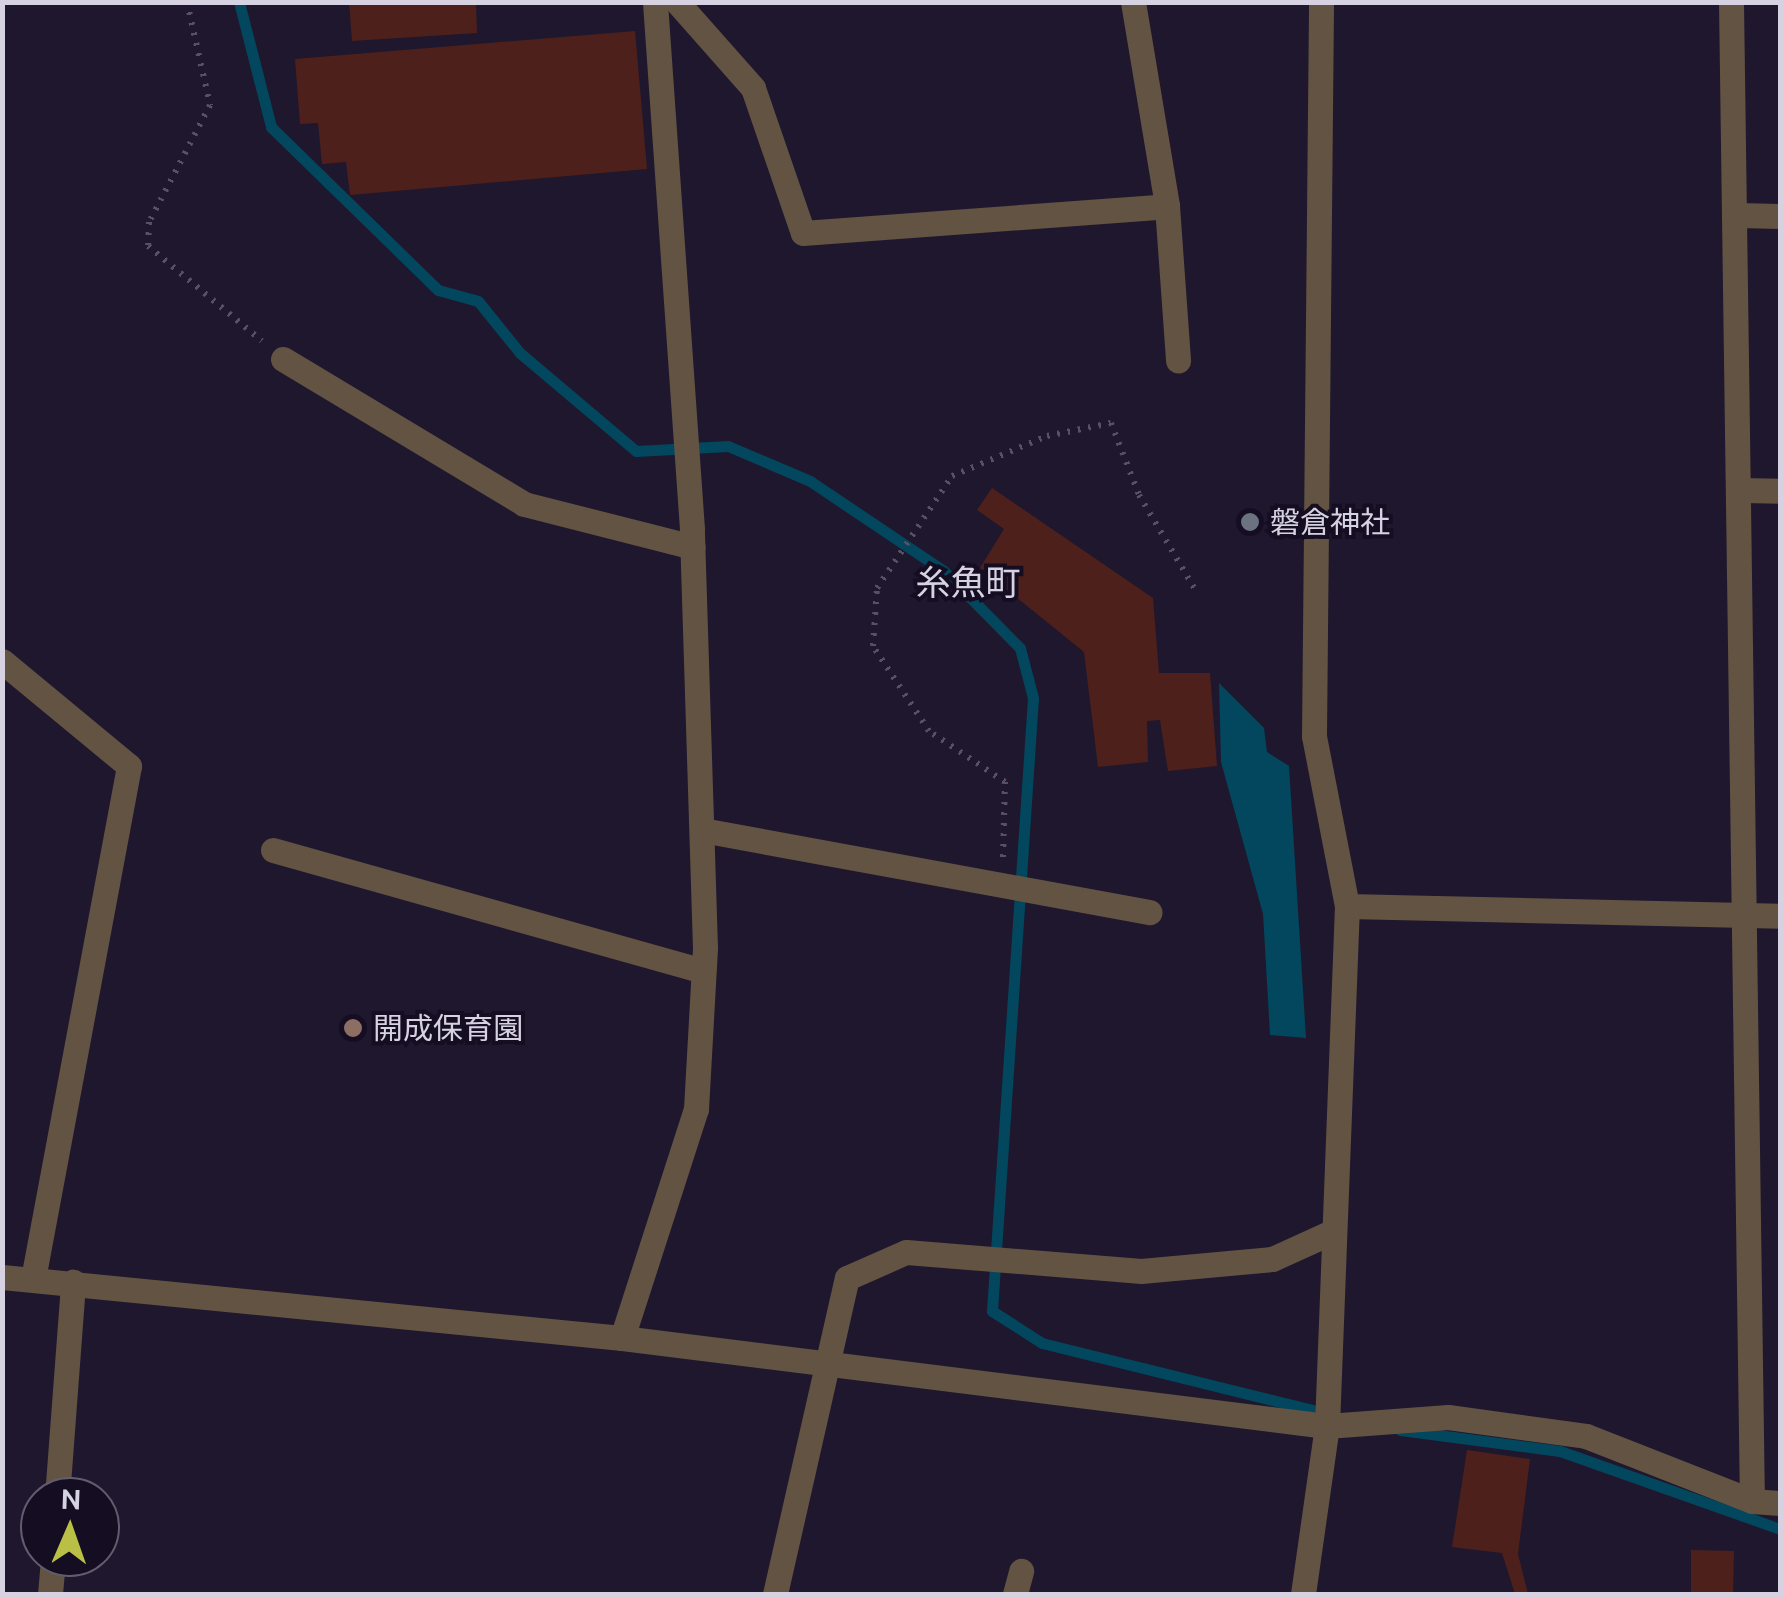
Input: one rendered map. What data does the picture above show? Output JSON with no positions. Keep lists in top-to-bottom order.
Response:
{
  "districts": ["糸魚町"],
  "places": ["磐倉神社", "開成保育園"],
  "north": "top"
}
